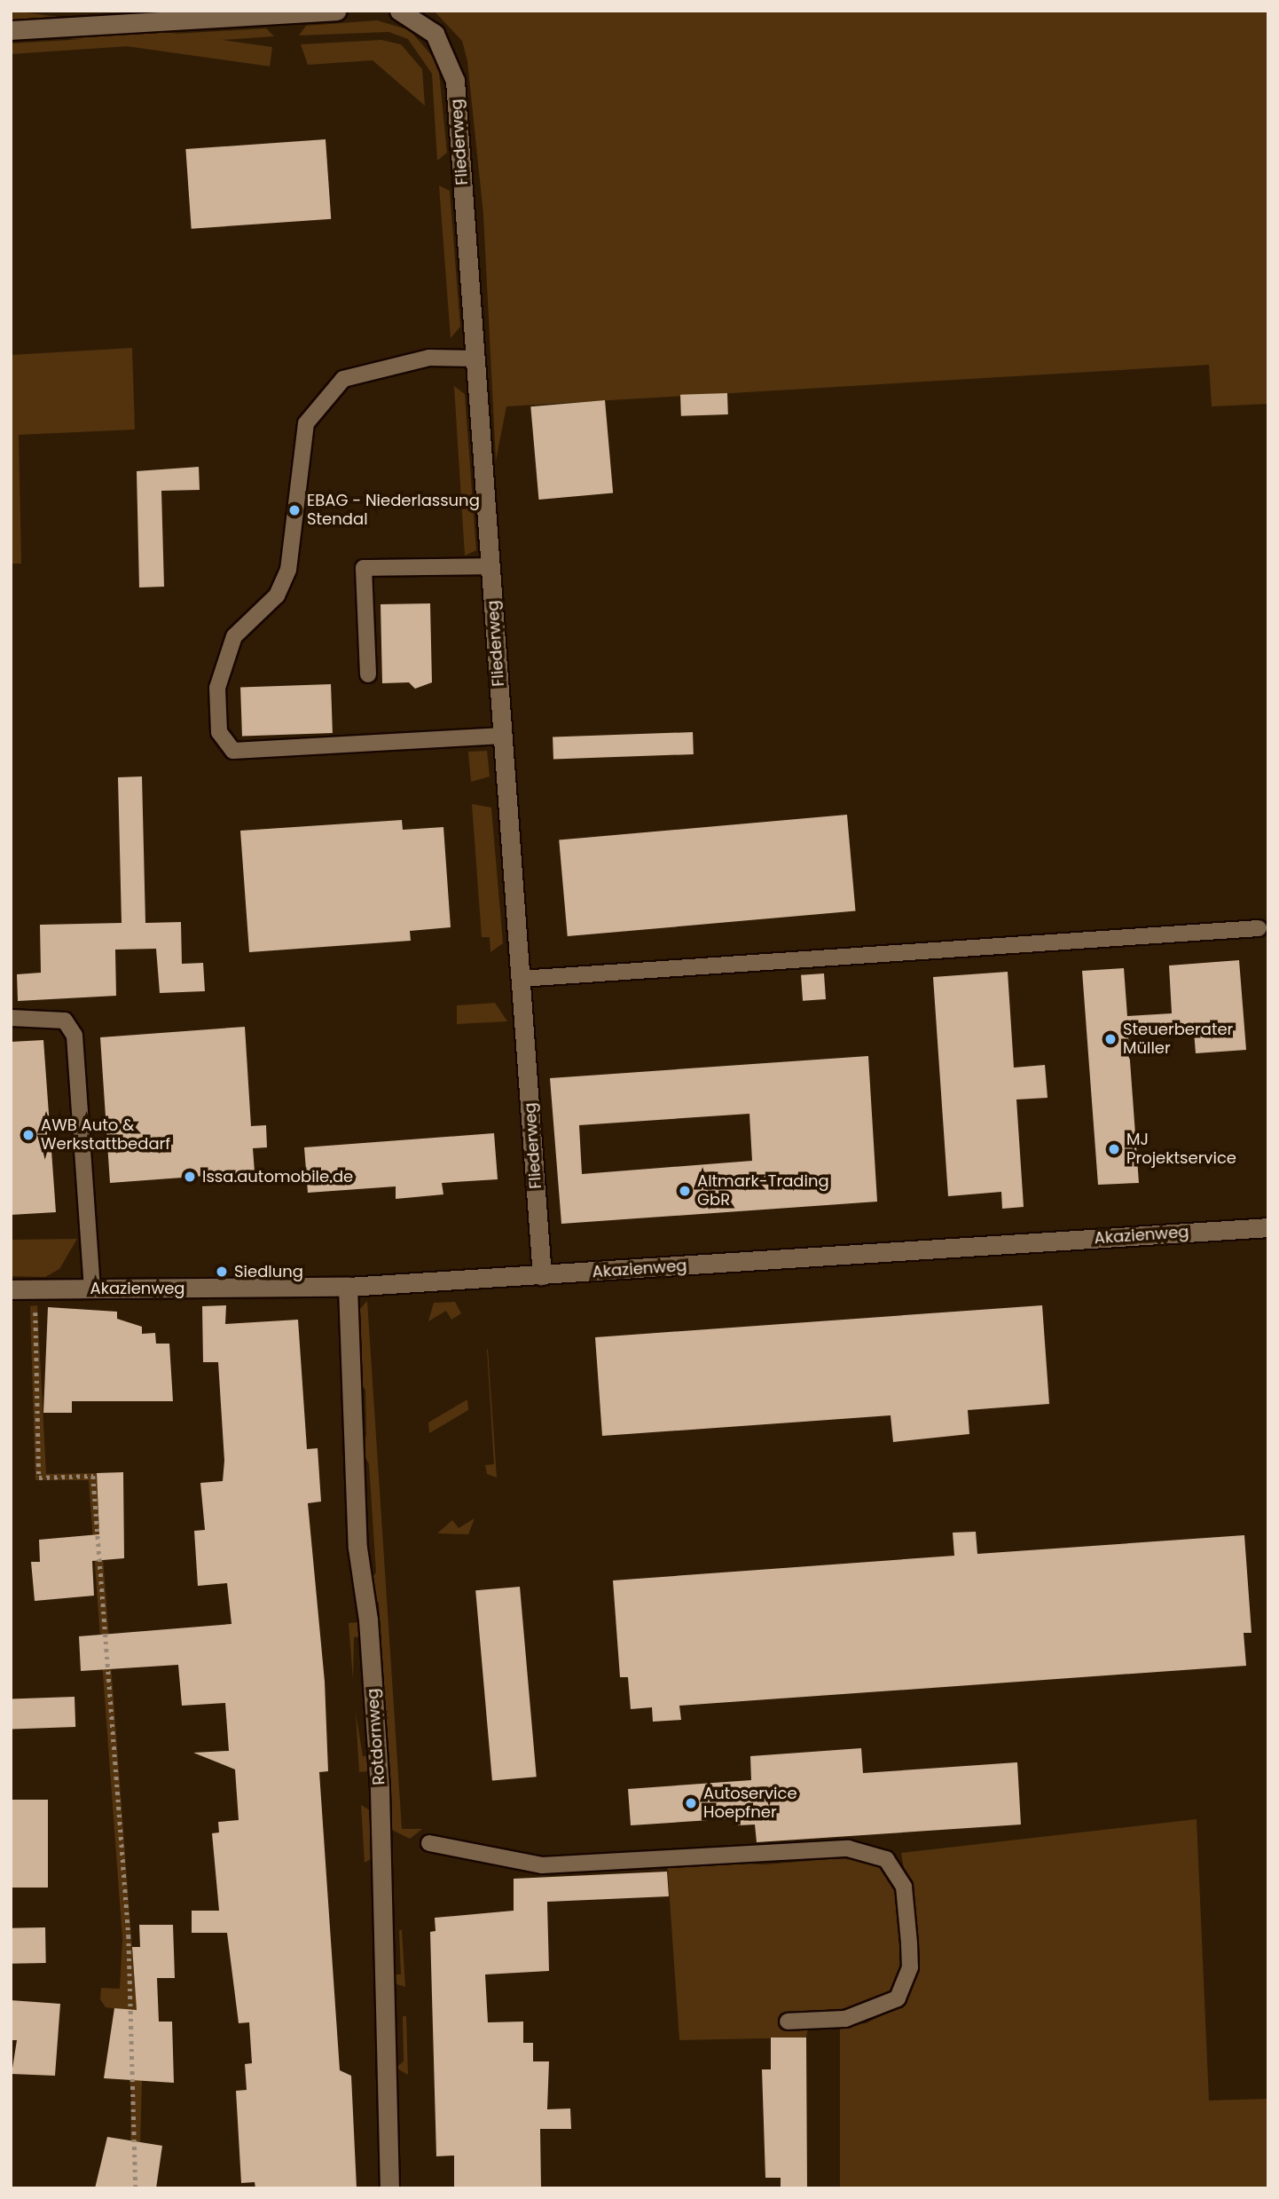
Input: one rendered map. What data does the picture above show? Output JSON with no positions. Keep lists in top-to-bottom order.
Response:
{
  "streets": {
    "street": ["Fliederweg", "Akazienweg", "Rotdornweg"]
  },
  "crossings": [
    ["Fliederweg", "Akazienweg"],
    ["Akazienweg", "Rotdornweg"]
  ],
  "places": [
    "EBAG - Niederlassung Stendal",
    "Steuerberater Müller",
    "AWB Auto & Werkstattbedarf",
    "MJ Projektservice",
    "Issa.automobile.de",
    "Altmark-Trading GbR",
    "Siedlung",
    "Autoservice Hoepfner"
  ]
}
